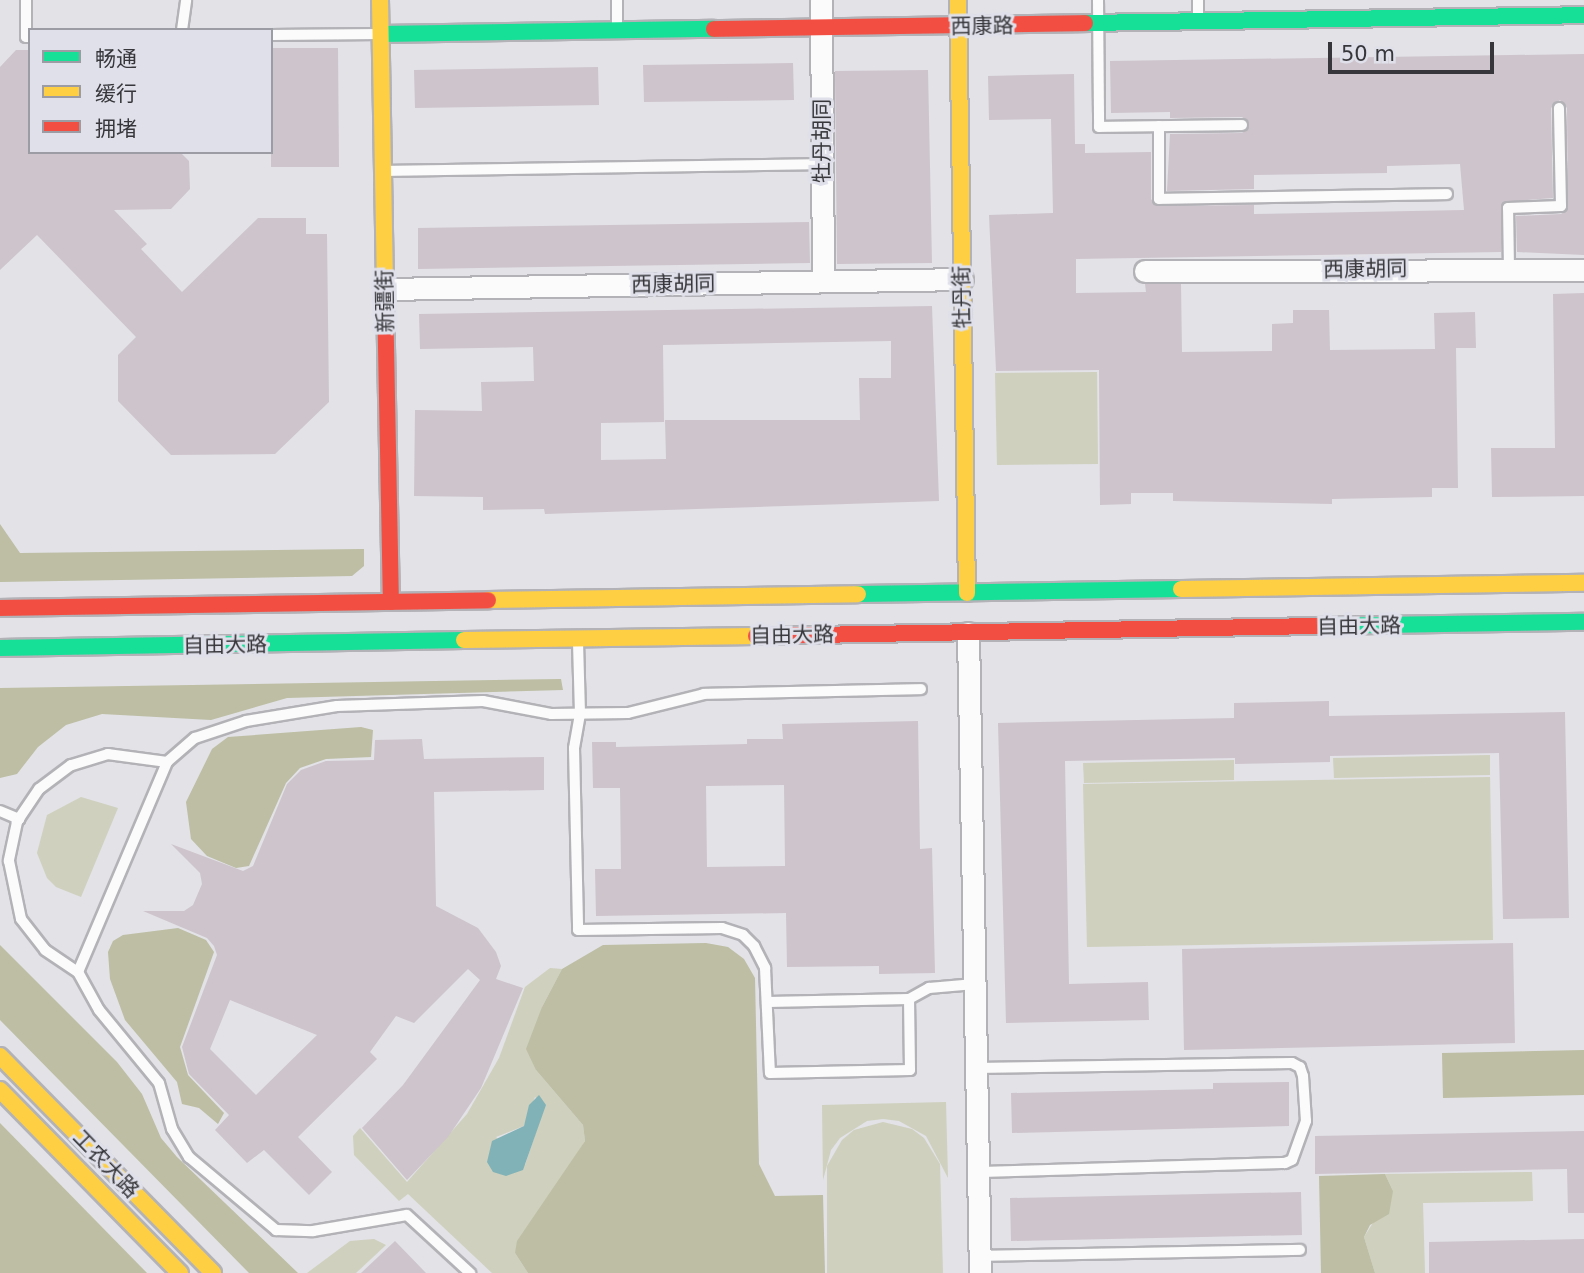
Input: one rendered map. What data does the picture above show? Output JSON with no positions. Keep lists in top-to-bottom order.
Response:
{
  "streets": {
    "main road": [
      "西康路",
      "牡丹街",
      "新疆街",
      "自由大路",
      "工农大路"
    ],
    "street": ["牡丹胡同", "西康胡同"]
  },
  "crossings": [
    ["西康路", "牡丹胡同"],
    ["西康路", "牡丹街"],
    ["西康路", "新疆街"],
    ["牡丹胡同", "西康胡同"],
    ["西康胡同", "牡丹街"],
    ["西康胡同", "新疆街"],
    ["牡丹街", "自由大路"],
    ["新疆街", "自由大路"]
  ],
  "legend": ["畅通", "缓行", "拥堵"],
  "scale_bar": "50 m"
}
